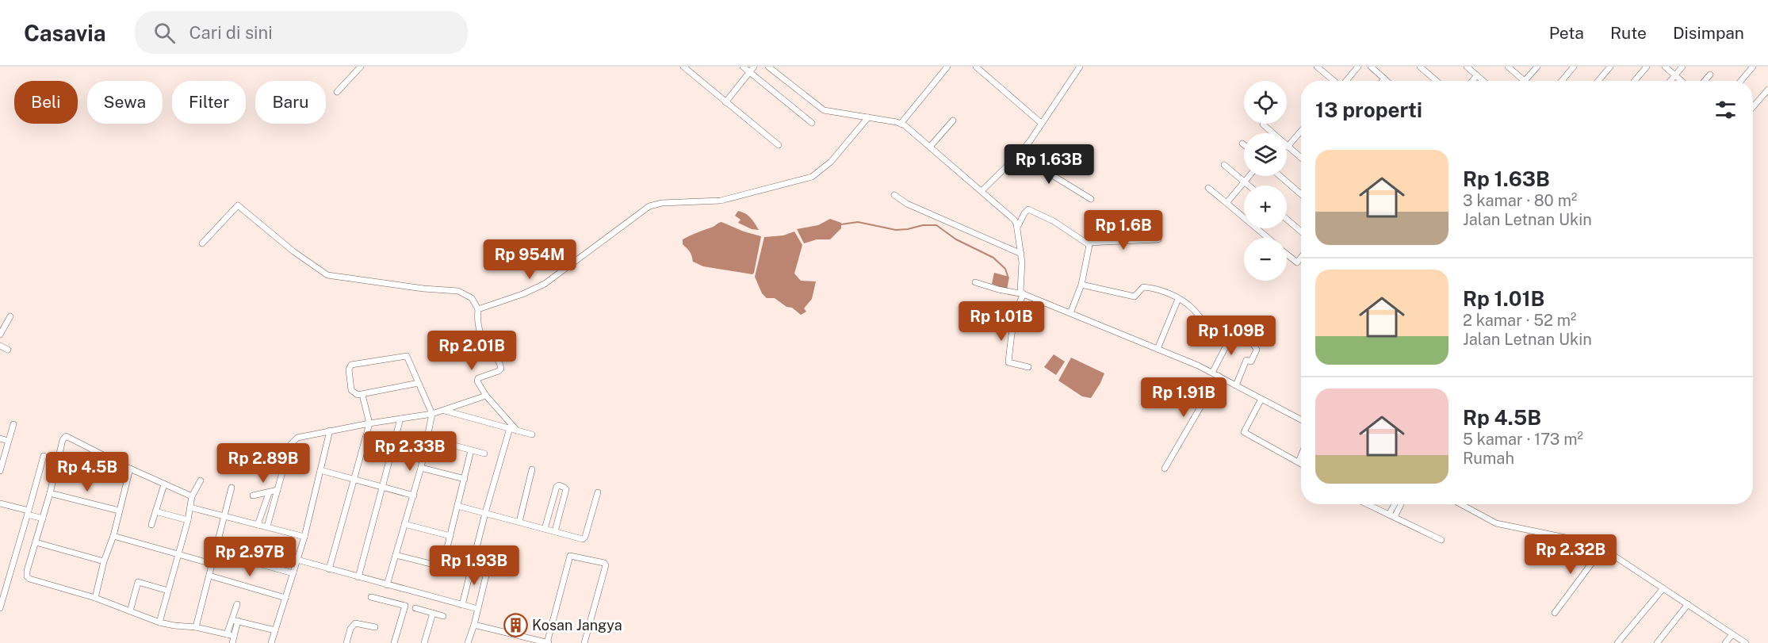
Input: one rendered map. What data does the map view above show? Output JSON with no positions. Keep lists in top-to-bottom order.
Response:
{
  "places": {
    "building": ["Kosan Jangya"]
  },
  "page": {
    "header": "Casavia",
    "search": "Cari di sini",
    "nav": ["Peta", "Rute", "Disimpan"],
    "map_buttons": ["+", "−"],
    "chip": [
      "Beli",
      "Sewa",
      "Filter",
      "Baru"
    ],
    "heading": "13 properti",
    "list": [
      {
        "name": "Rp 1.63B",
        "note": "3 kamar · 80 m² · Jalan Letnan Ukin"
      },
      {
        "name": "Rp 1.01B",
        "note": "2 kamar · 52 m² · Jalan Letnan Ukin"
      },
      {
        "name": "Rp 4.5B",
        "note": "5 kamar · 173 m² · Rumah"
      }
    ],
    "price": [
      "Rp 1.63B",
      "Rp 1.6B",
      "Rp 954M",
      "Rp 1.01B",
      "Rp 1.09B",
      "Rp 2.01B",
      "Rp 1.91B",
      "Rp 2.33B",
      "Rp 2.89B",
      "Rp 4.5B",
      "Rp 2.32B",
      "Rp 2.97B",
      "Rp 1.93B"
    ]
  }
}
